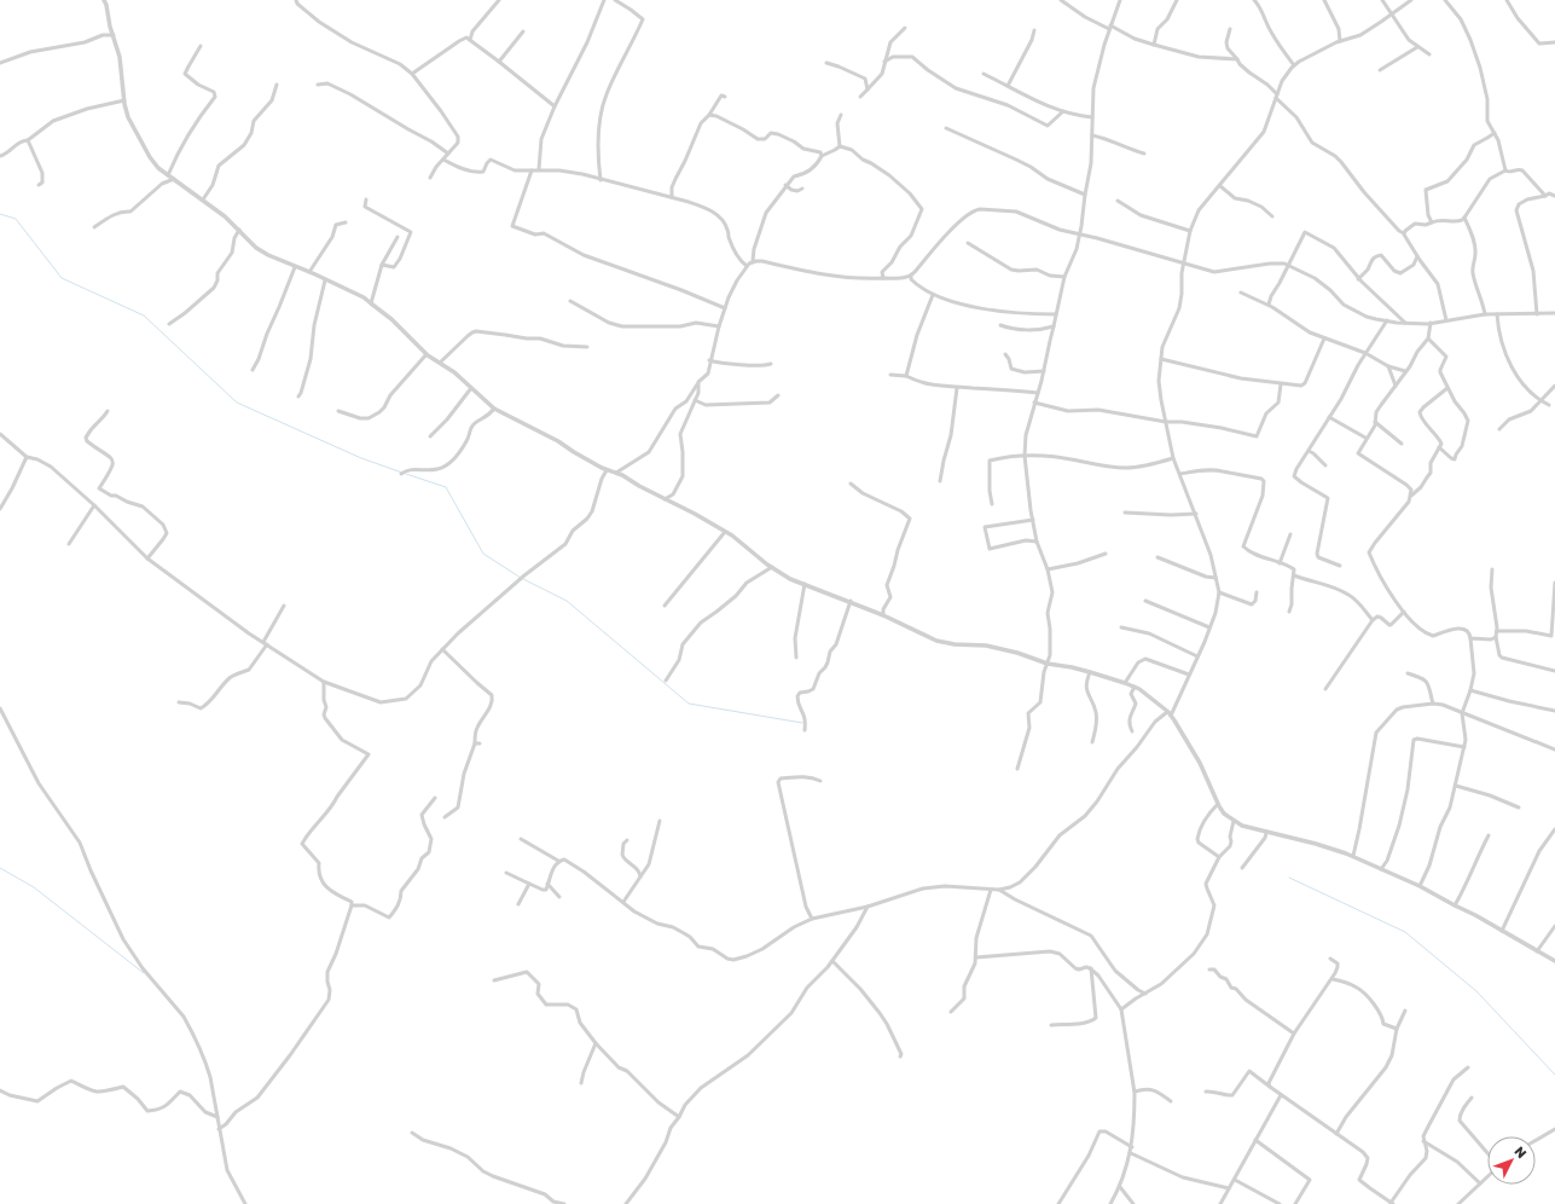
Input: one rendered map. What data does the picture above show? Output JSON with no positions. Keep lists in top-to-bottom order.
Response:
{
  "north": "top right"
}
